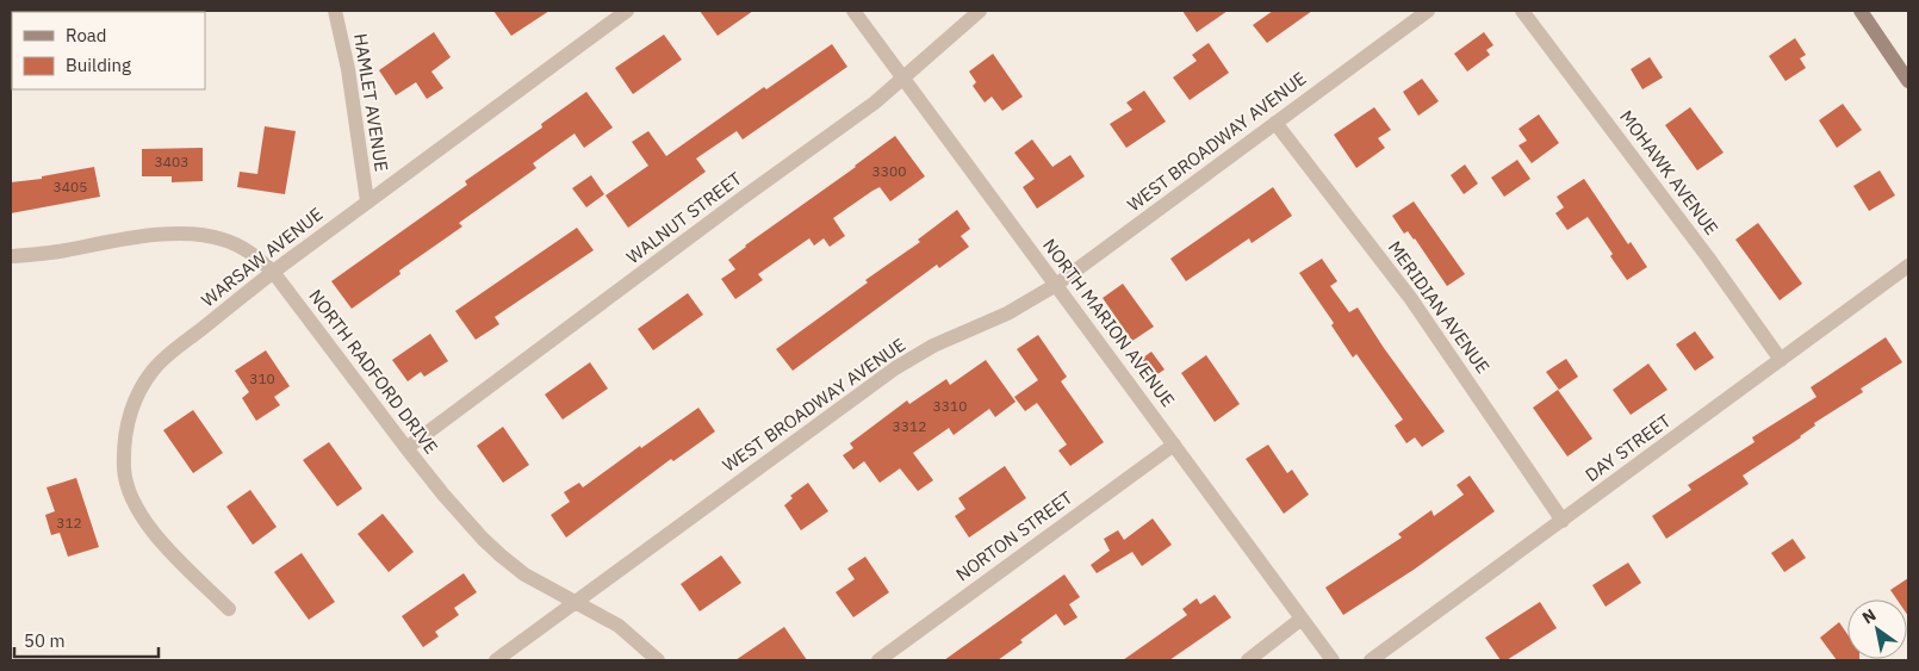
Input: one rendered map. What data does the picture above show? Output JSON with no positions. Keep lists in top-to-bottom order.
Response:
{
  "streets": {
    "street": [
      "HAMLET AVENUE",
      "WEST BROADWAY AVENUE",
      "MOHAWK AVENUE",
      "WALNUT STREET",
      "WARSAW AVENUE",
      "MERIDIAN AVENUE",
      "NORTH MARION AVENUE",
      "NORTH RADFORD DRIVE",
      "DAY STREET",
      "NORTON STREET"
    ]
  },
  "crossings": [
    ["HAMLET AVENUE", "WARSAW AVENUE"],
    ["WEST BROADWAY AVENUE", "MERIDIAN AVENUE"],
    ["WEST BROADWAY AVENUE", "NORTH MARION AVENUE"],
    ["WEST BROADWAY AVENUE", "NORTH RADFORD DRIVE"],
    ["MOHAWK AVENUE", "DAY STREET"],
    ["WALNUT STREET", "NORTH MARION AVENUE"],
    ["WALNUT STREET", "NORTH RADFORD DRIVE"],
    ["WARSAW AVENUE", "NORTH RADFORD DRIVE"],
    ["MERIDIAN AVENUE", "DAY STREET"],
    ["NORTH MARION AVENUE", "NORTON STREET"]
  ],
  "house_numbers": [
    "3403",
    "3300",
    "3405",
    "310",
    "3310",
    "3312",
    "312"
  ],
  "legend": ["Road", "Building"],
  "scale_bar": "50 m",
  "north": "top left"
}
